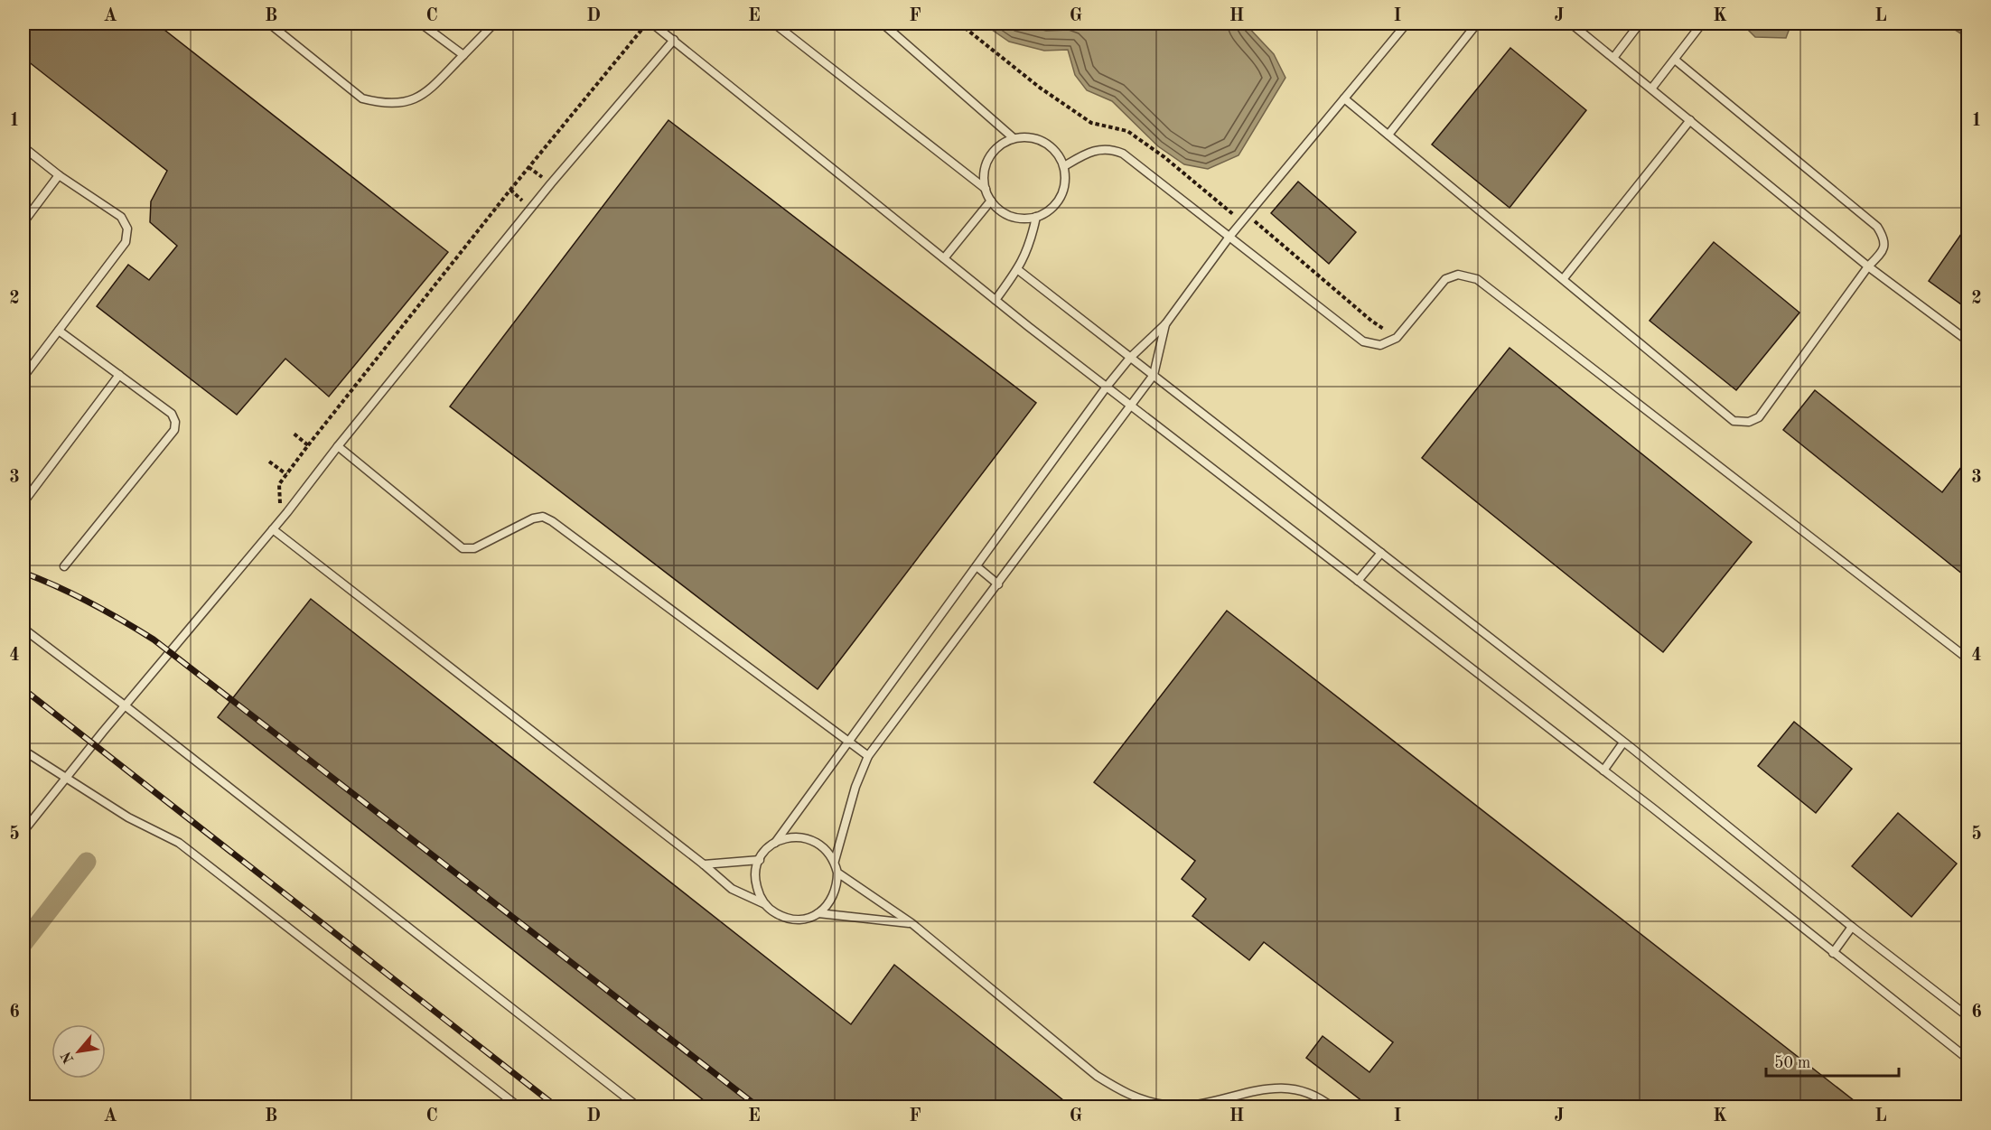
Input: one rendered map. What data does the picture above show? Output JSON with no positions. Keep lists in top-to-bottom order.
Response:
{
  "scale_bar": "50 m",
  "north": "bottom left",
  "grid": {
    "columns": [
      "A",
      "B",
      "C",
      "D",
      "E",
      "F",
      "G",
      "H",
      "I",
      "J",
      "K",
      "L"
    ],
    "rows": [
      "1",
      "2",
      "3",
      "4",
      "5",
      "6"
    ]
  }
}
